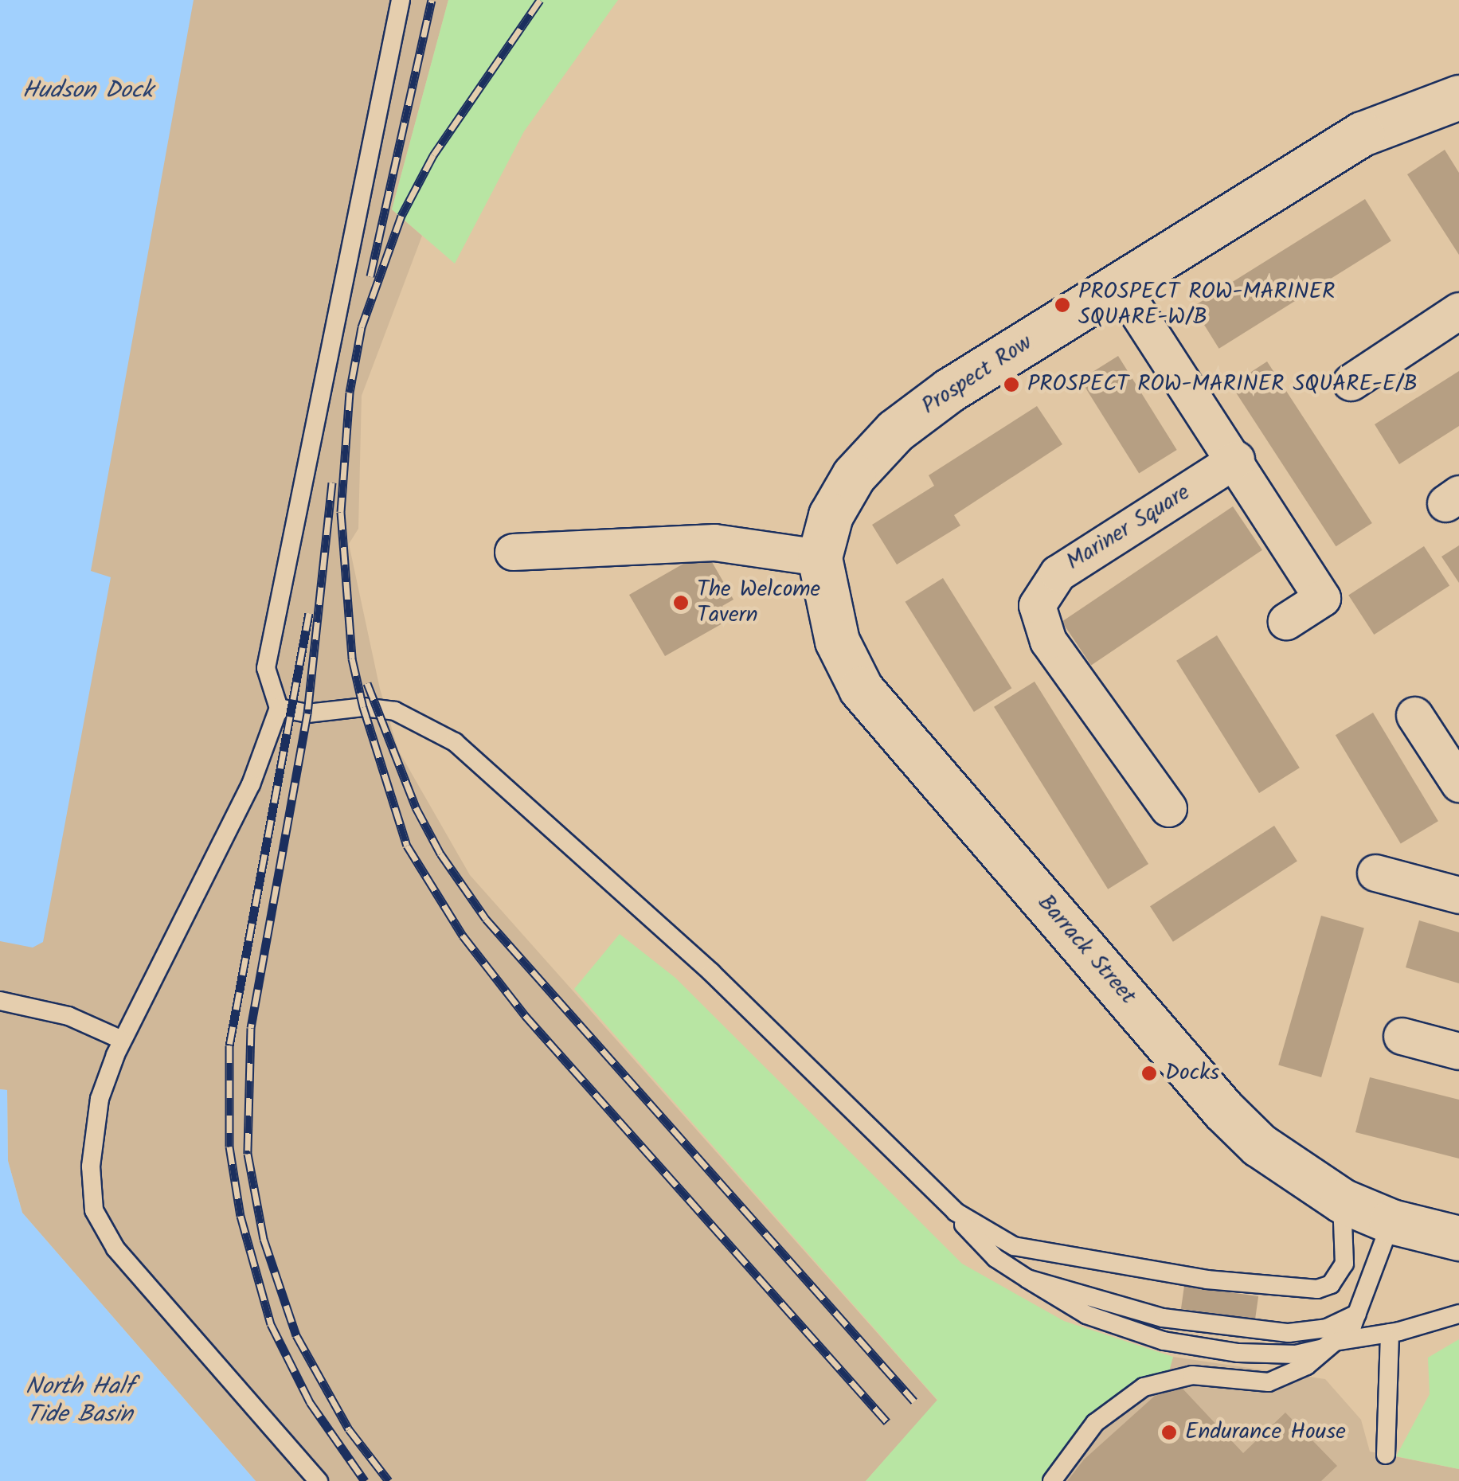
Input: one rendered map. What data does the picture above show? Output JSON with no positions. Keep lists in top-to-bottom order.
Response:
{
  "streets": {
    "street": ["Prospect Row", "Mariner Square", "Barrack Street"]
  },
  "crossings": [
    ["Prospect Row", "Barrack Street"]
  ],
  "water": ["Hudson Dock", "North Half Tide Basin"],
  "places": [
    "PROSPECT ROW-MARINER SQUARE-W/B",
    "PROSPECT ROW-MARINER SQUARE-E/B",
    "The Welcome Tavern",
    "Docks",
    "Endurance House"
  ]
}
